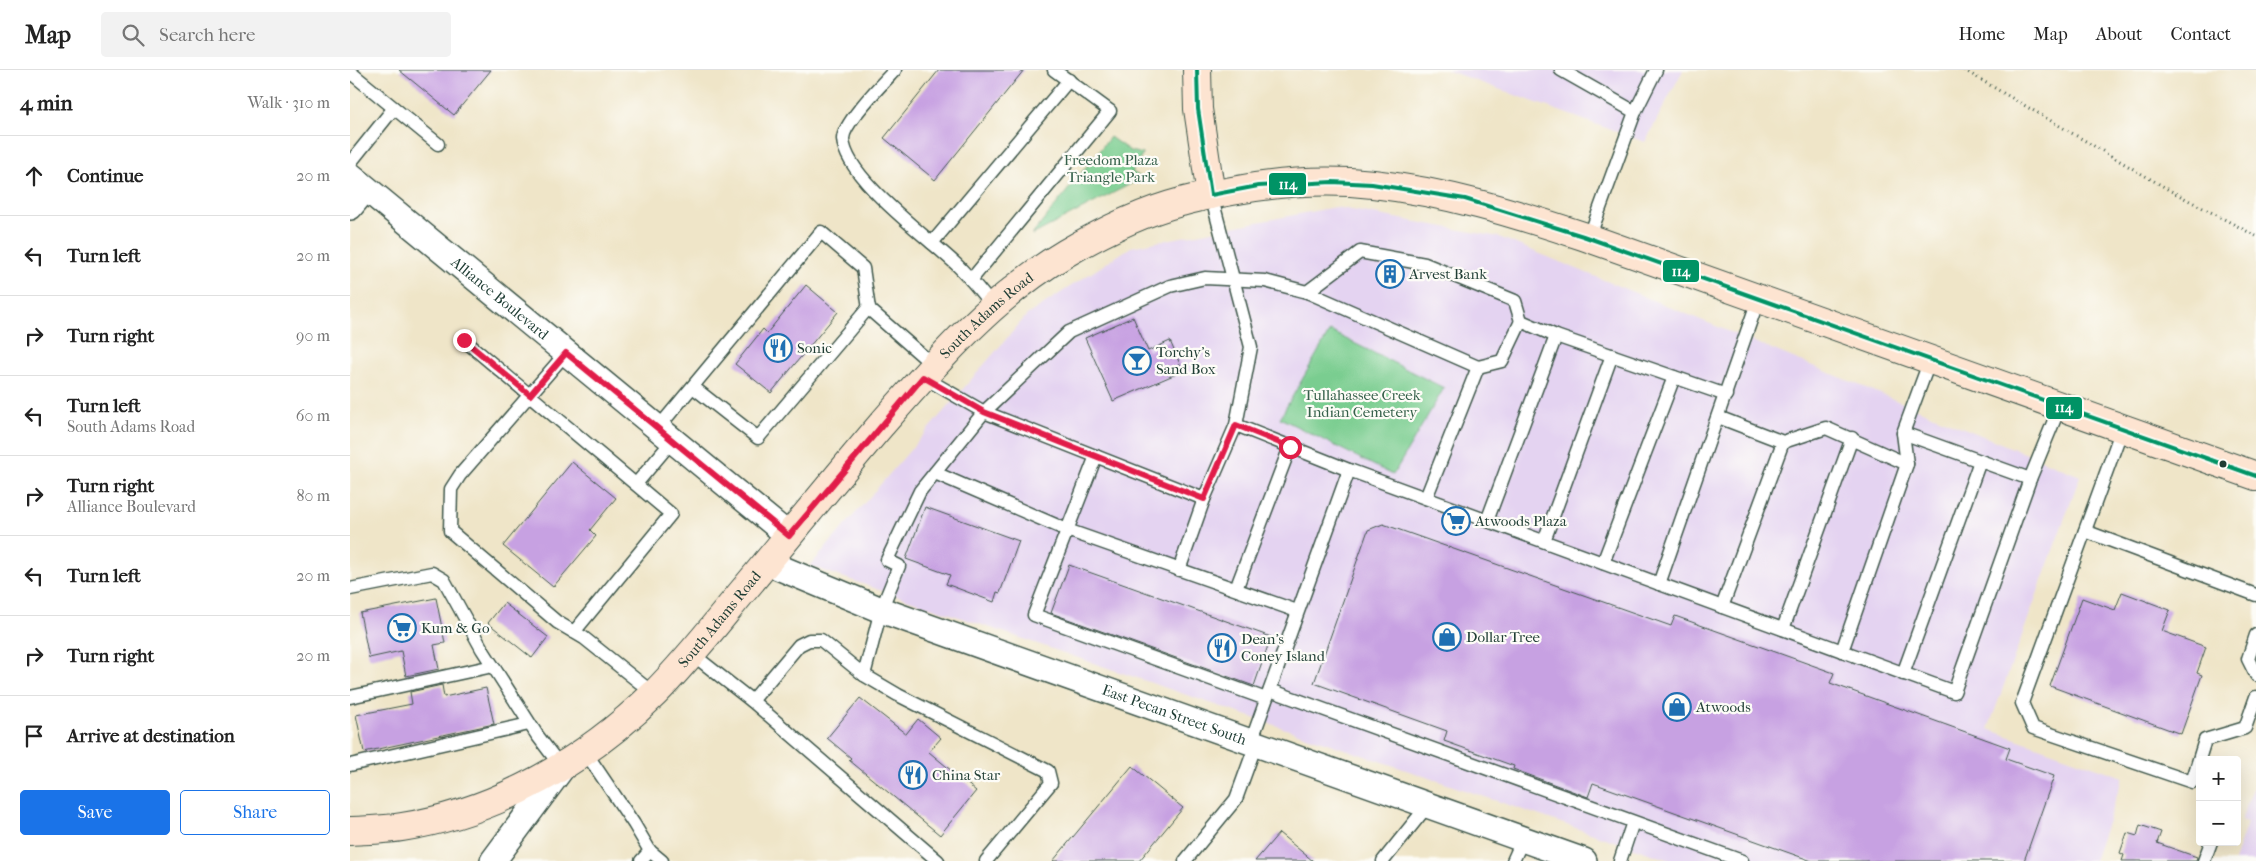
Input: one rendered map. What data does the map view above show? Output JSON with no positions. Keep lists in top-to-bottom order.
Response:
{
  "streets": {
    "main road": ["South Adams Road"],
    "street": ["Alliance Boulevard", "East Pecan Street South"]
  },
  "crossings": [
    ["Alliance Boulevard", "South Adams Road"],
    ["South Adams Road", "East Pecan Street South"]
  ],
  "parks": ["Freedom Plaza Triangle Park", "Tullahassee Creek Indian Cemetery"],
  "places": {
    "building": ["Arvest Bank"],
    "restaurant": ["Sonic", "Dean's Coney Island", "China Star"],
    "bar": ["Torchy's Sand Box"],
    "supermarket": ["Atwoods Plaza", "Kum & Go"],
    "shop": ["Dollar Tree", "Atwoods"]
  },
  "lines": ["transit line 114"],
  "page": {
    "header": "Map",
    "search": "Search here",
    "nav": [
      "Home",
      "Map",
      "About",
      "Contact"
    ],
    "heading": ["4 min", "Walk · 310 m"],
    "list": [
      ["Continue", "20 m"],
      ["Turn left", "20 m"],
      ["Turn right", "90 m"],
      ["Turn left", "South Adams Road", "60 m"],
      ["Turn right", "Alliance Boulevard", "80 m"],
      ["Turn left", "20 m"],
      ["Turn right", "20 m"],
      "Arrive at destination"
    ],
    "map_buttons": ["+", "−"],
    "buttons": ["Save", "Share"]
  }
}
